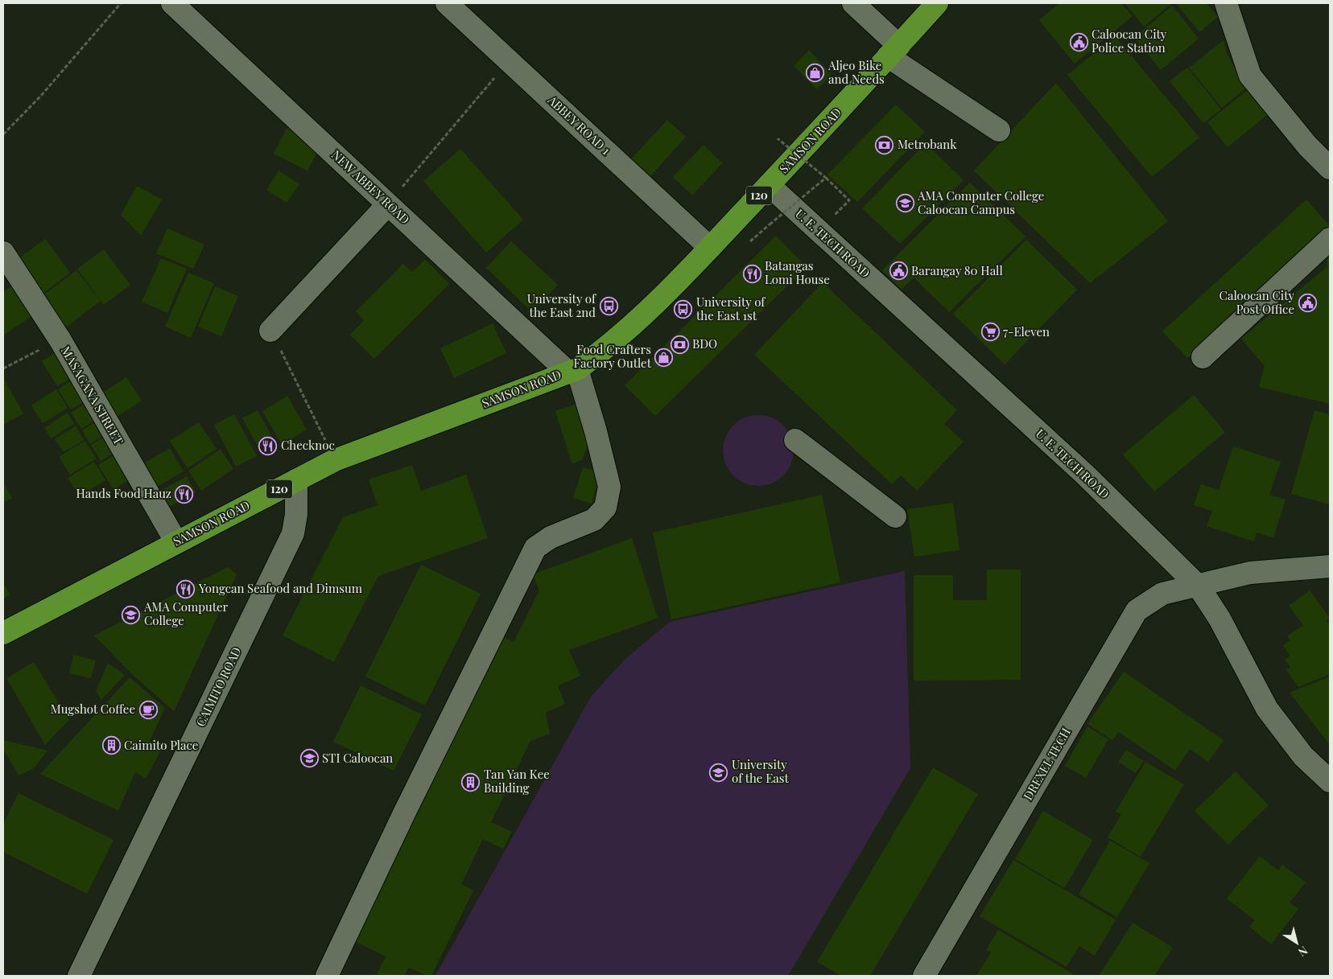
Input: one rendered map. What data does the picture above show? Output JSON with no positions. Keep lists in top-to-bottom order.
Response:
{
  "streets": {
    "highway": ["SAMSON ROAD", "120"],
    "street": [
      "ABBEY ROAD 1",
      "NEW ABBEY ROAD",
      "U. E. TECH ROAD",
      "MASAGANA STREET",
      "CAIMITO ROAD",
      "DREXEL TECH"
    ]
  },
  "crossings": [
    ["ABBEY ROAD 1", "SAMSON ROAD"],
    ["SAMSON ROAD", "NEW ABBEY ROAD"],
    ["SAMSON ROAD", "U. E. TECH ROAD"],
    ["SAMSON ROAD", "MASAGANA STREET"],
    ["SAMSON ROAD", "CAIMITO ROAD"],
    ["U. E. TECH ROAD", "DREXEL TECH"]
  ],
  "places": {
    "public building": ["Caloocan City Police Station", "Barangay 80 Hall", "Caloocan City Post Office"],
    "shop": ["Aljeo Bike and Needs", "Food Crafters Factory Outlet"],
    "bank": ["Metrobank", "BDO"],
    "school or university": [
      "AMA Computer College Caloocan Campus",
      "AMA Computer College",
      "STI Caloocan",
      "University of the East"
    ],
    "restaurant": [
      "Batangas Lomi House",
      "Checknoc",
      "Hands Food Hauz",
      "Yongcan Seafood and Dimsum"
    ],
    "bus stop": ["University of the East 2nd", "University of the East 1st"],
    "supermarket": ["7-Eleven"],
    "cafe": ["Mugshot Coffee"],
    "building": ["Caimito Place", "Tan Yan Kee Building"]
  },
  "north": "bottom right"
}
